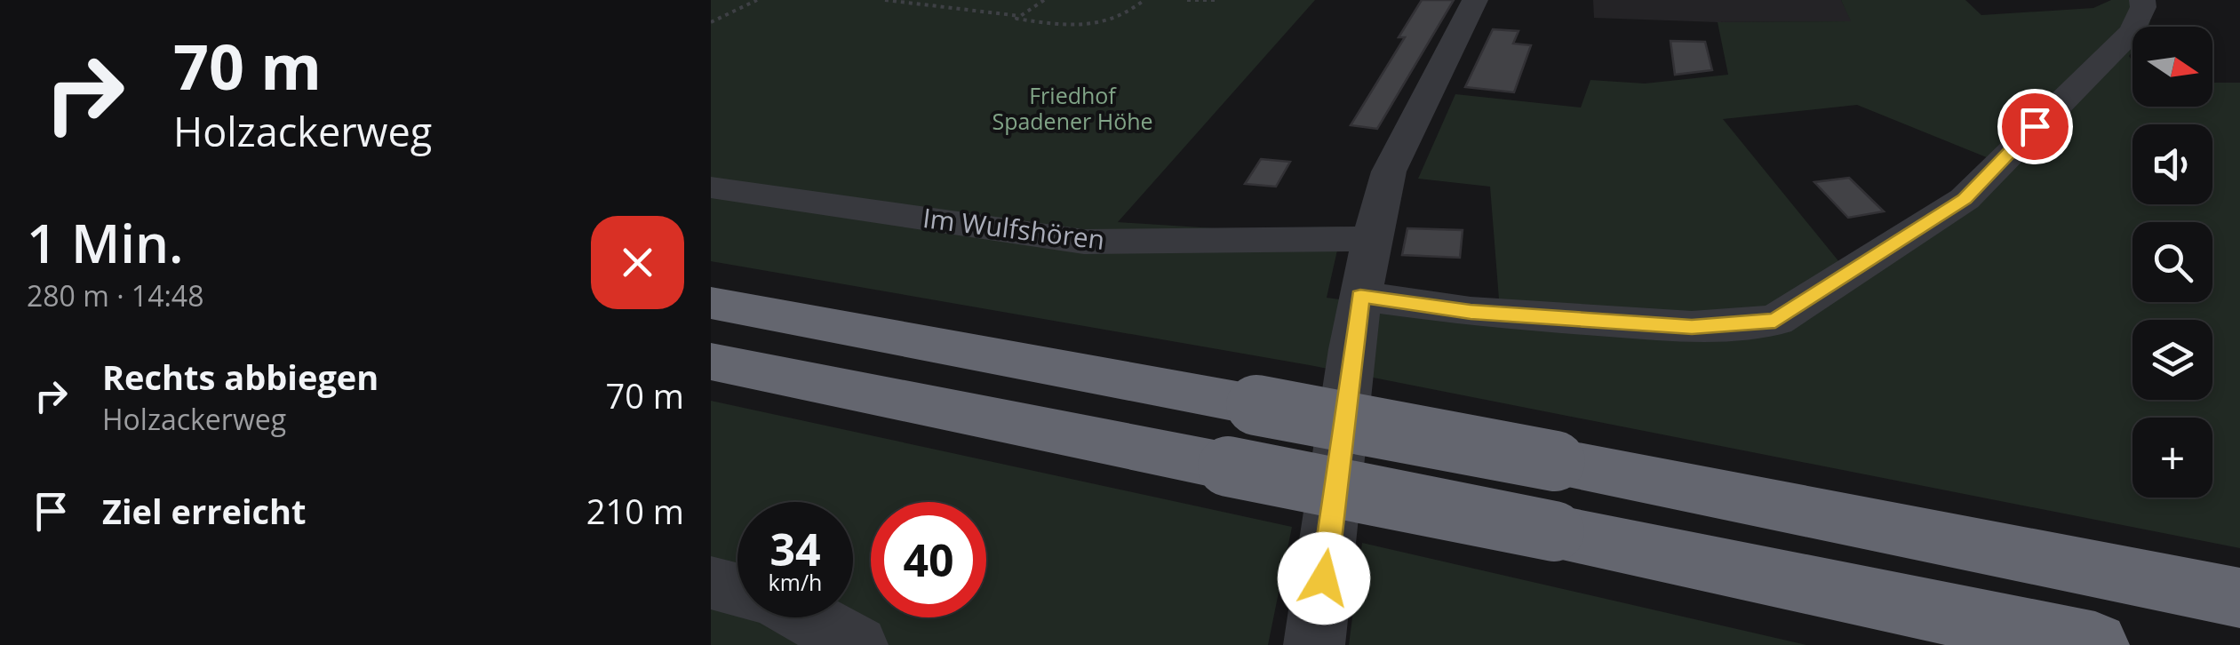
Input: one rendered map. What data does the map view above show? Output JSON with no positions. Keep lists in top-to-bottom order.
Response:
{
  "streets": {
    "street": ["Im Wulfshören"]
  },
  "parks": ["Friedhof Spadener Höhe"],
  "north": "right",
  "page": {
    "turn": ["70 m", "Holzackerweg"],
    "map_buttons": "+",
    "heading": ["1 Min.", "280 m · 14:48"],
    "list": [
      {
        "name": "Rechts abbiegen",
        "note": "Holzackerweg",
        "value": "70 m"
      },
      {
        "name": "Ziel erreicht",
        "value": "210 m"
      }
    ],
    "speed": "34 km/h",
    "limit": "40"
  }
}
